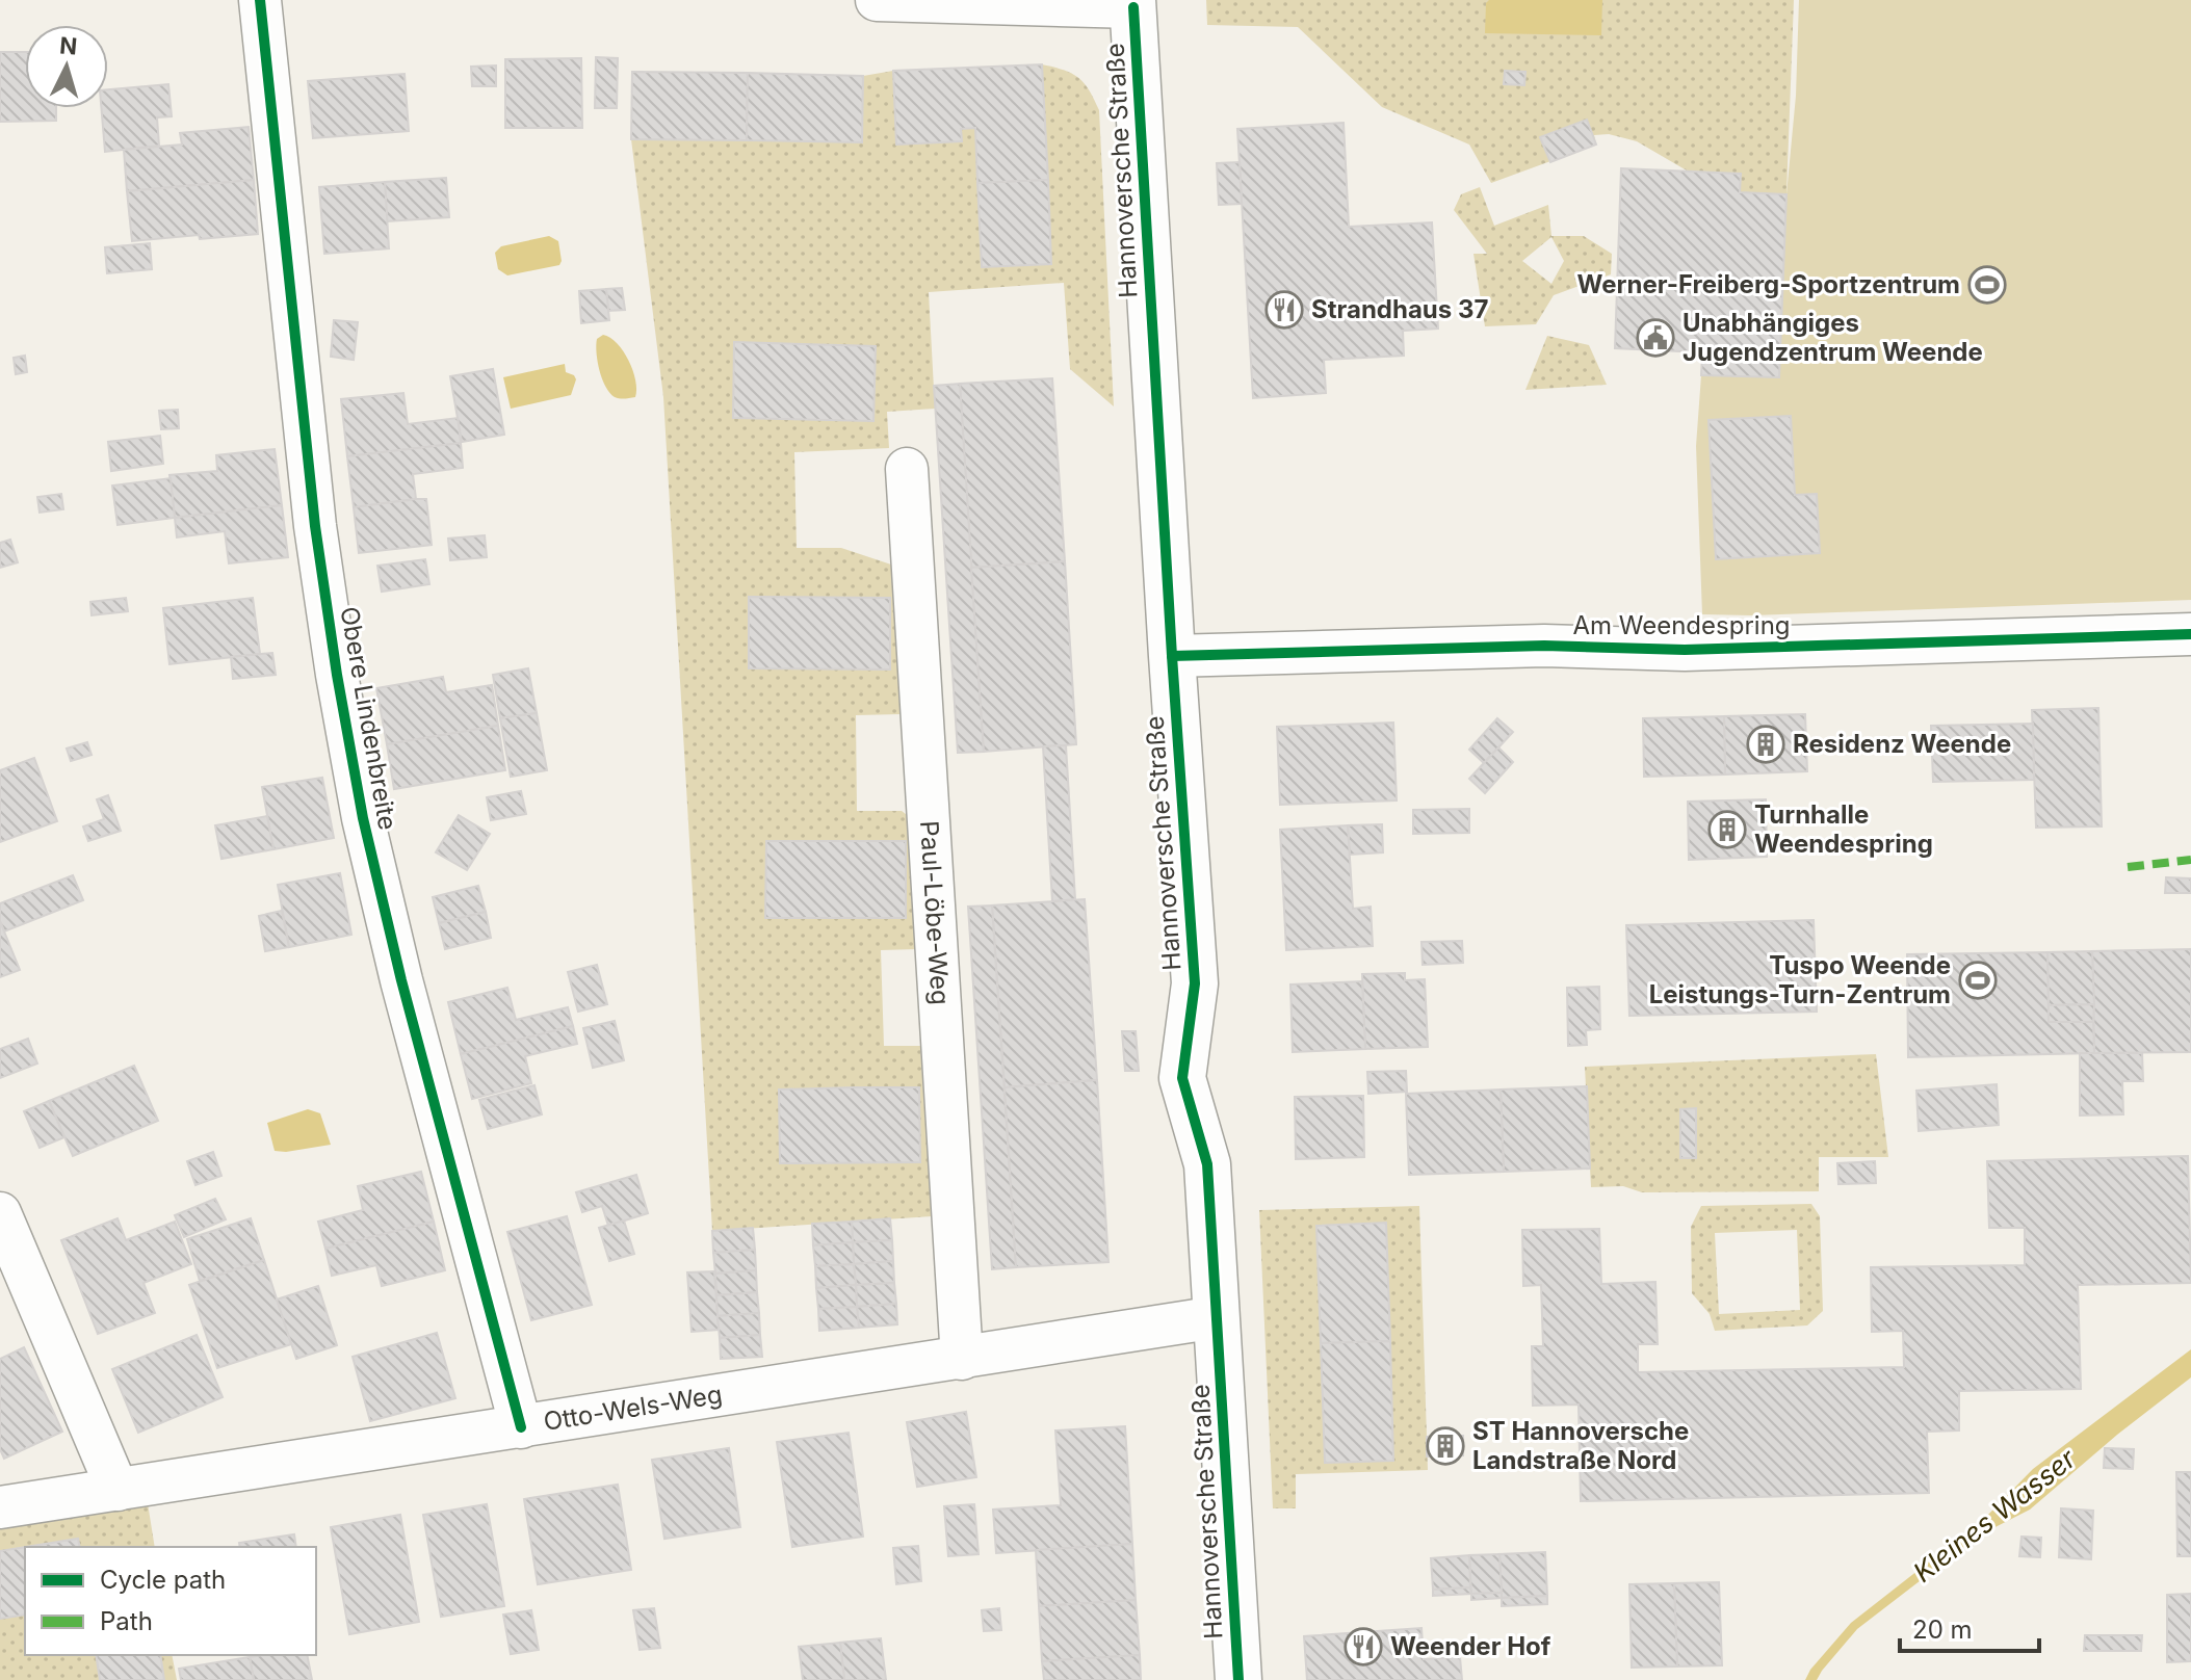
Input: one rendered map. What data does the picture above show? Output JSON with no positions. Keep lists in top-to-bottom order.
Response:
{
  "streets": {
    "street": [
      "Hannoversche Straße",
      "Am Weendespring",
      "Obere Lindenbreite",
      "Paul-Löbe-Weg",
      "Otto-Wels-Weg"
    ]
  },
  "crossings": [
    ["Hannoversche Straße", "Am Weendespring"],
    ["Hannoversche Straße", "Otto-Wels-Weg"],
    ["Obere Lindenbreite", "Otto-Wels-Weg"],
    ["Paul-Löbe-Weg", "Otto-Wels-Weg"]
  ],
  "water": ["Kleines Wasser"],
  "places": {
    "sports": ["Werner-Freiberg-Sportzentrum", "Tuspo Weende Leistungs-Turn-Zentrum"],
    "restaurant": ["Strandhaus 37", "Weender Hof"],
    "public building": ["Unabhängiges Jugendzentrum Weende"],
    "building": ["Residenz Weende", "Turnhalle Weendespring", "ST Hannoversche Landstraße Nord"]
  },
  "legend": ["Cycle path", "Path"],
  "scale_bar": "20 m",
  "north": "top"
}
